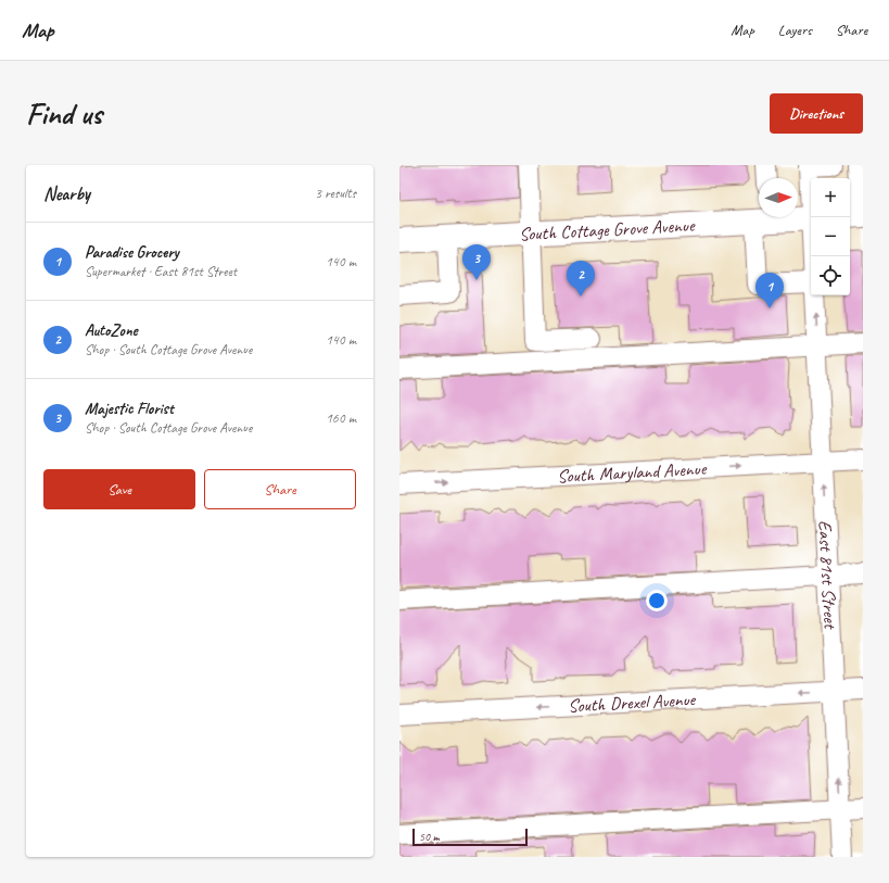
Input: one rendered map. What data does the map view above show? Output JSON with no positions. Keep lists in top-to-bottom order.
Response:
{
  "streets": {
    "main road": ["South Cottage Grove Avenue"],
    "street": ["South Maryland Avenue", "East 81st Street", "South Drexel Avenue"]
  },
  "crossings": [
    ["South Maryland Avenue", "East 81st Street"],
    ["East 81st Street", "South Drexel Avenue"]
  ],
  "one_way": ["East 81st Street"],
  "scale_bar": "50 m",
  "north": "right",
  "page": {
    "header": "Map",
    "nav": ["Map", "Layers", "Share"],
    "buttons": [
      "Directions",
      ["Save", "Share"]
    ],
    "title": "Find us",
    "heading": ["Nearby", "3 results"],
    "map_buttons": ["+", "−"],
    "list": [
      {
        "mark": "1",
        "name": "Paradise Grocery",
        "note": "Supermarket · East 81st Street",
        "value": "140 m"
      },
      {
        "mark": "2",
        "name": "AutoZone",
        "note": "Shop · South Cottage Grove Avenue",
        "value": "140 m"
      },
      {
        "mark": "3",
        "name": "Majestic Florist",
        "note": "Shop · South Cottage Grove Avenue",
        "value": "160 m"
      }
    ],
    "pins": ["3", "2", "1"],
    "scale": "50 m"
  }
}
